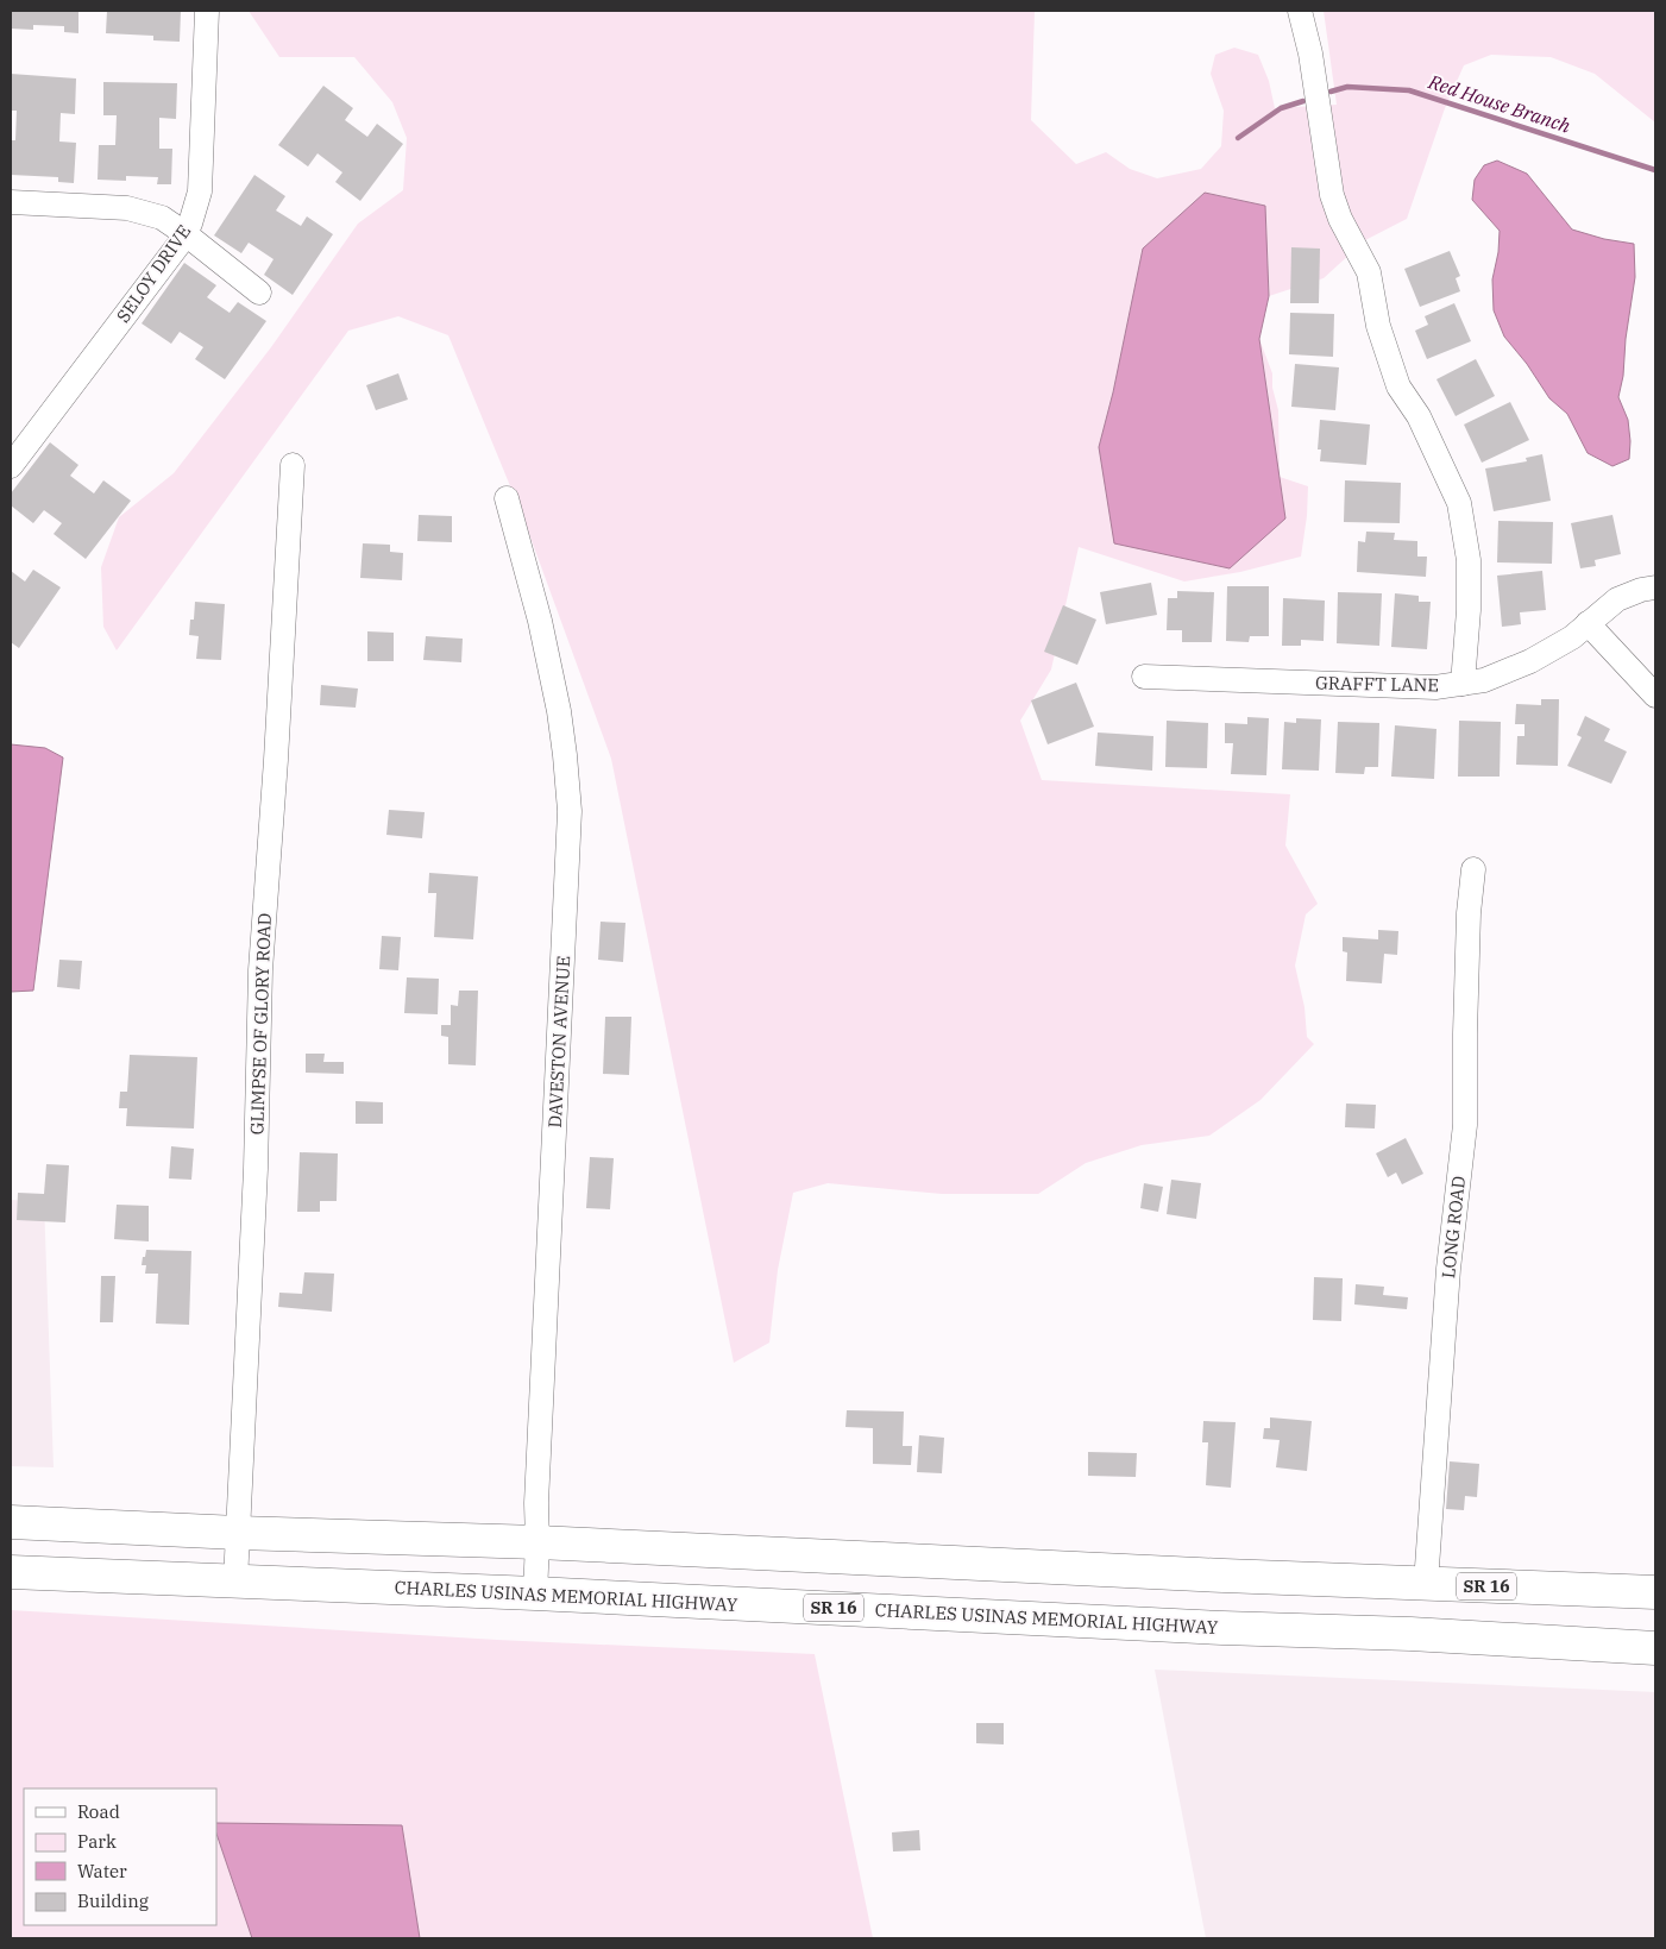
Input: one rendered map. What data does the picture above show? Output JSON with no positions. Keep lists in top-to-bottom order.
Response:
{
  "streets": {
    "highway": ["SR 16", "CHARLES USINAS MEMORIAL HIGHWAY"],
    "street": [
      "SELOY DRIVE",
      "GRAFFT LANE",
      "GLIMPSE OF GLORY ROAD",
      "DAVESTON AVENUE",
      "LONG ROAD"
    ]
  },
  "crossings": [
    ["GLIMPSE OF GLORY ROAD", "SR 16"],
    ["GLIMPSE OF GLORY ROAD", "CHARLES USINAS MEMORIAL HIGHWAY"],
    ["DAVESTON AVENUE", "SR 16"],
    ["DAVESTON AVENUE", "CHARLES USINAS MEMORIAL HIGHWAY"],
    ["LONG ROAD", "SR 16"]
  ],
  "water": ["Red House Branch"],
  "legend": [
    "Road",
    "Park",
    "Water",
    "Building"
  ]
}
